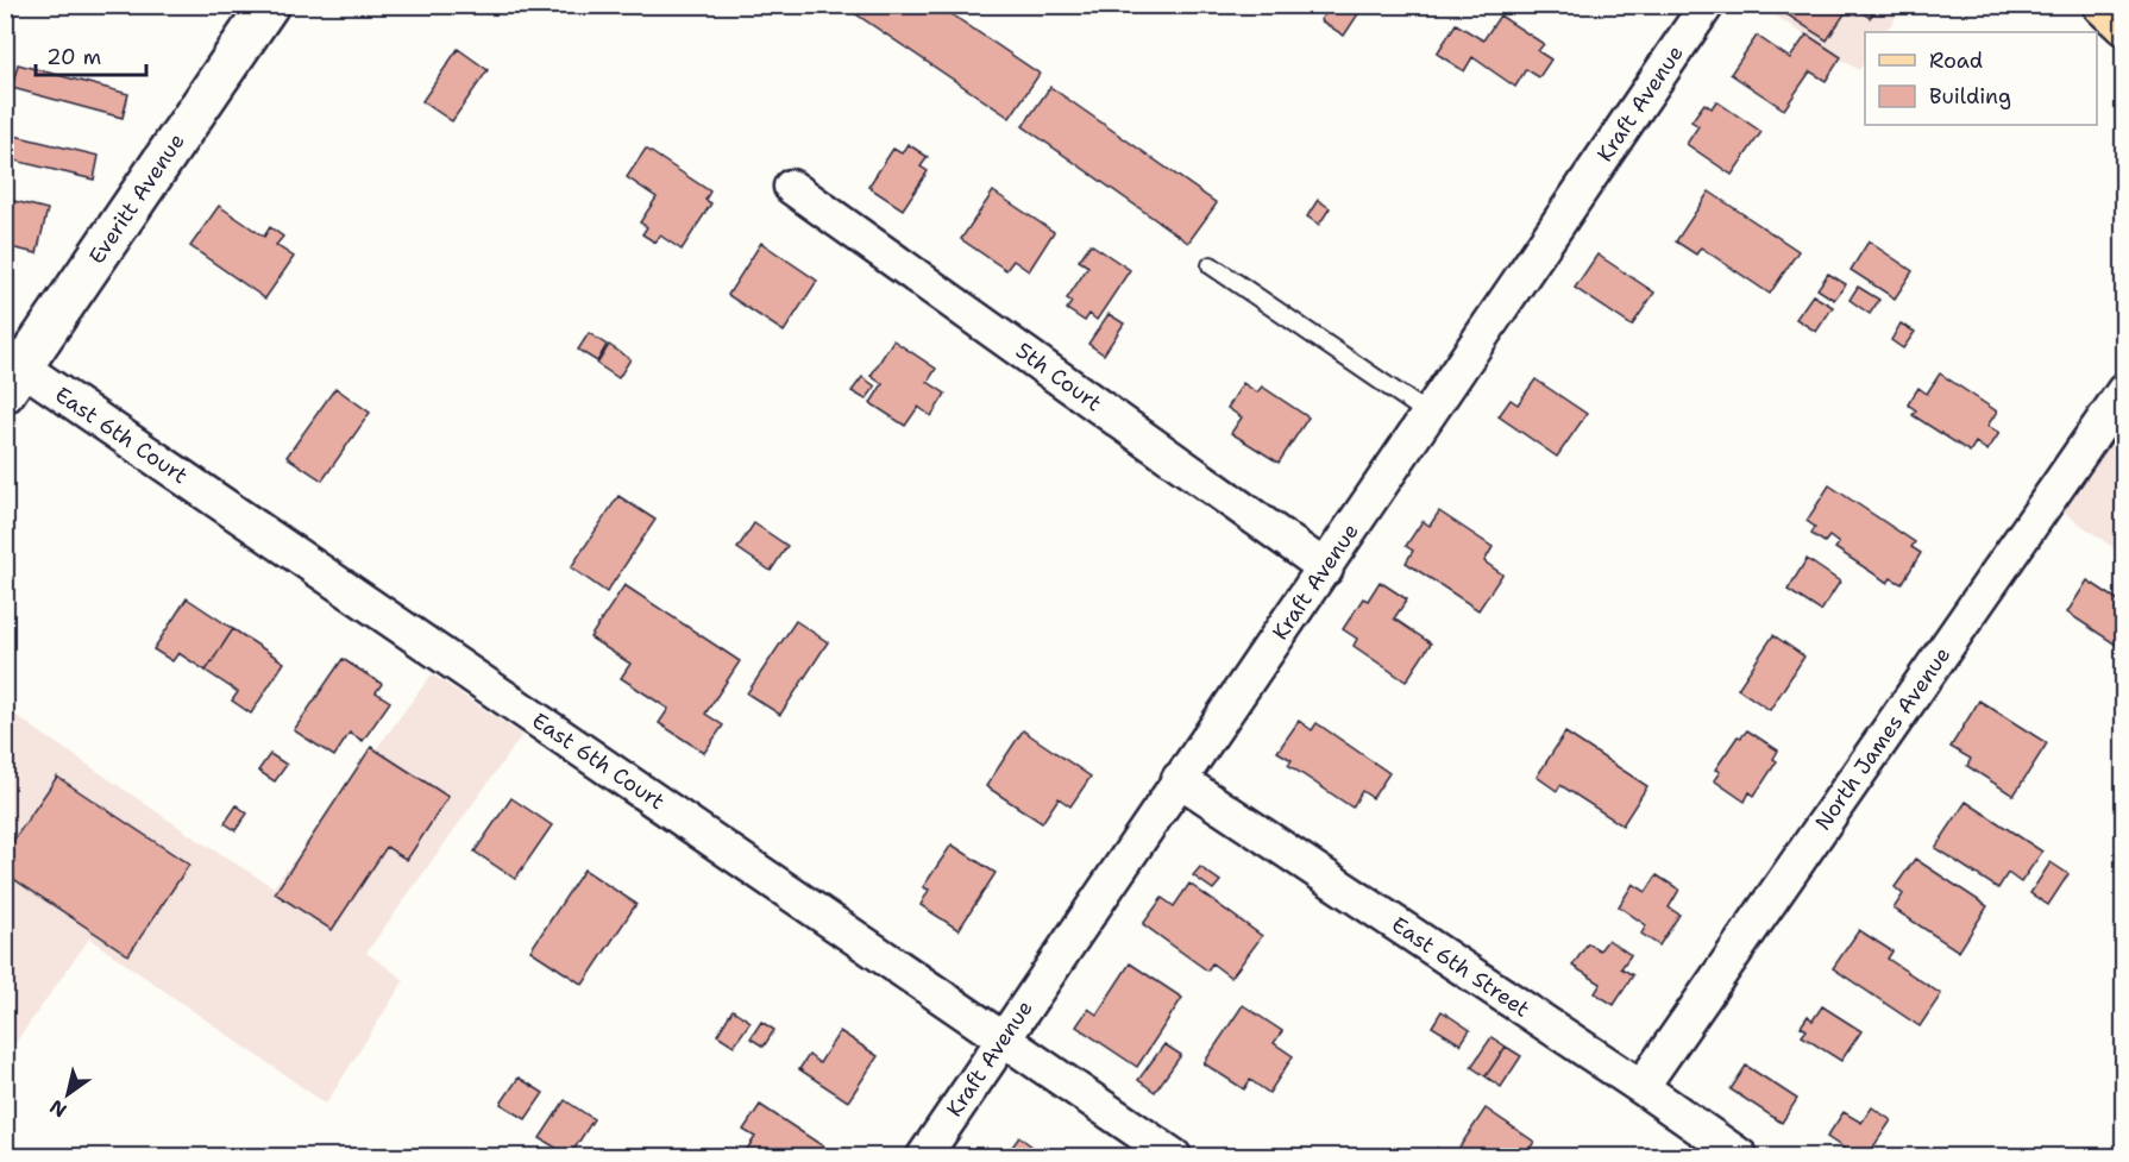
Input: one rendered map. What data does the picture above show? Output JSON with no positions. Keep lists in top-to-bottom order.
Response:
{
  "streets": {
    "street": [
      "Kraft Avenue",
      "Everitt Avenue",
      "5th Court",
      "East 6th Court",
      "North James Avenue",
      "East 6th Street"
    ]
  },
  "crossings": [
    ["Kraft Avenue", "5th Court"],
    ["Kraft Avenue", "East 6th Court"],
    ["Kraft Avenue", "East 6th Street"],
    ["Everitt Avenue", "East 6th Court"],
    ["North James Avenue", "East 6th Street"]
  ],
  "legend": ["Road", "Building"],
  "scale_bar": "20 m",
  "north": "bottom left"
}
